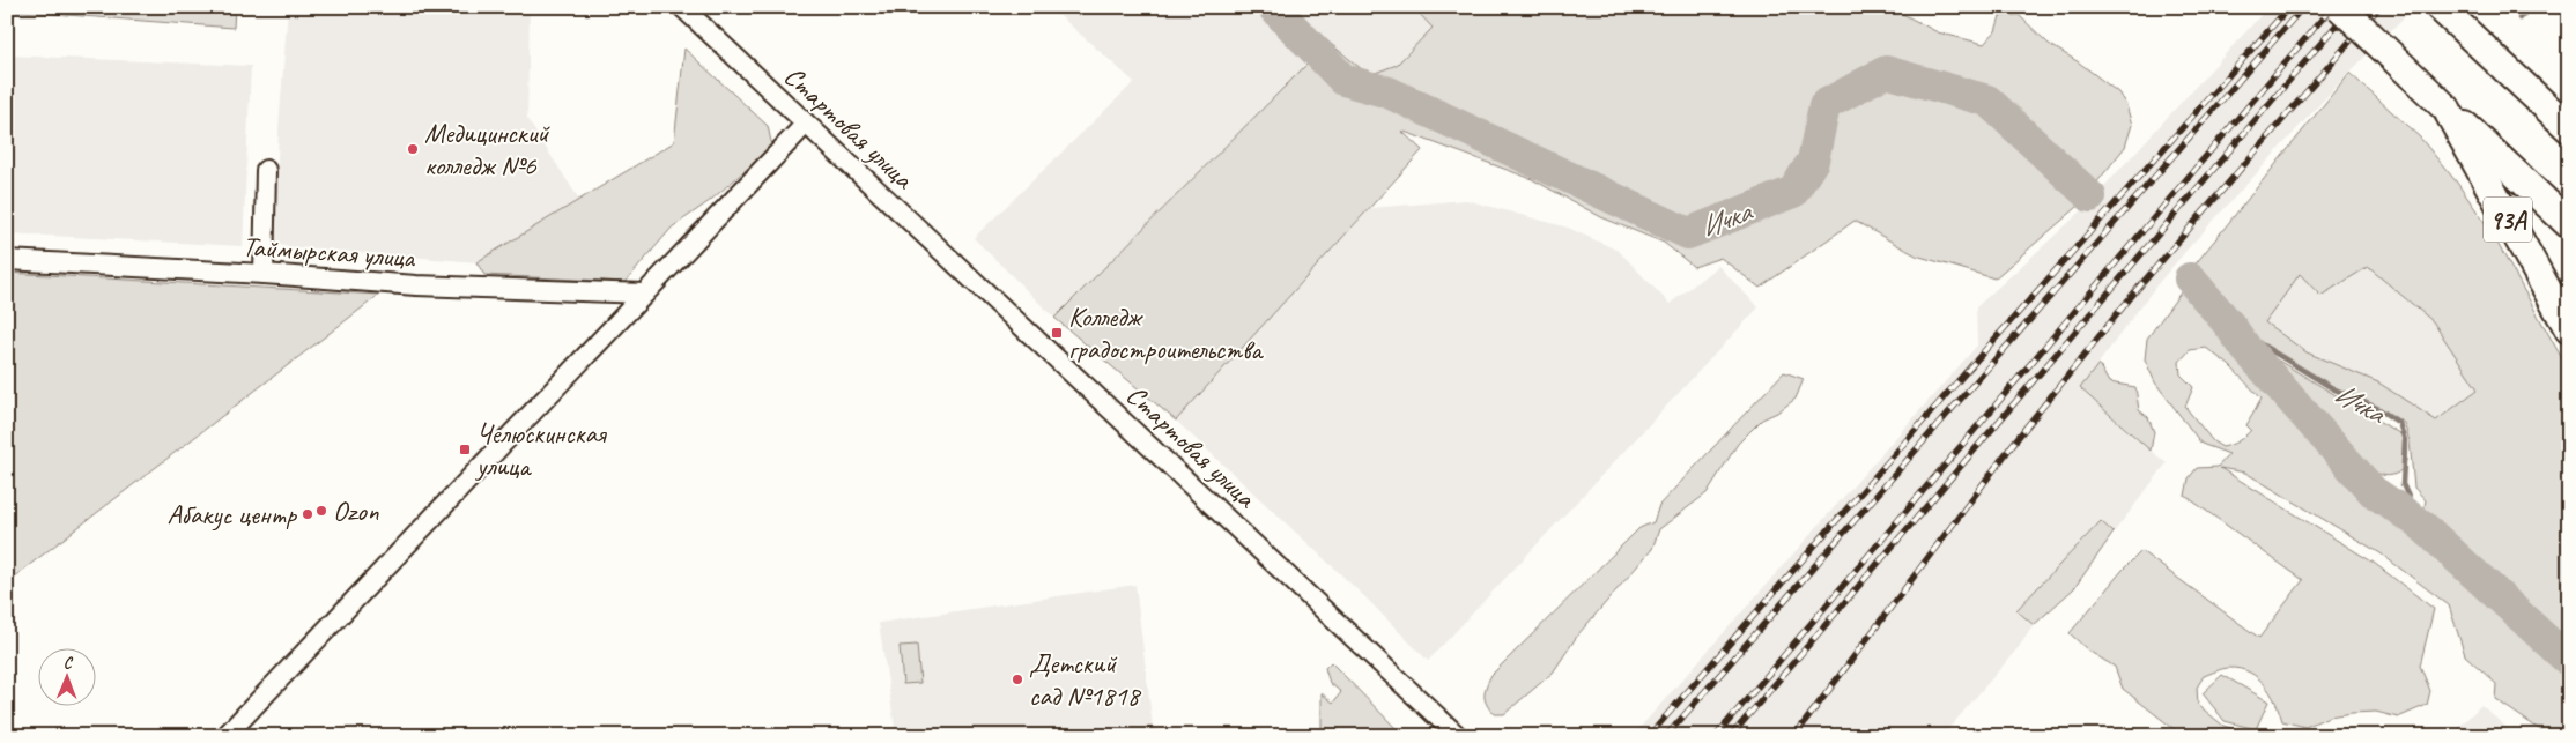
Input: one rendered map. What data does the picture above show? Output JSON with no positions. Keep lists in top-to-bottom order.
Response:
{
  "streets": {
    "highway": ["93A"],
    "street": ["Стартовая улица", "Таймырская улица"]
  },
  "water": ["Ичка"],
  "places": {
    "other": [
      "Медицинский колледж №6",
      "Ozon",
      "Абакус центр",
      "Детский сад №1818"
    ],
    "transit": ["Колледж градостроительства", "Челюскинская улица"]
  },
  "north": "top"
}
